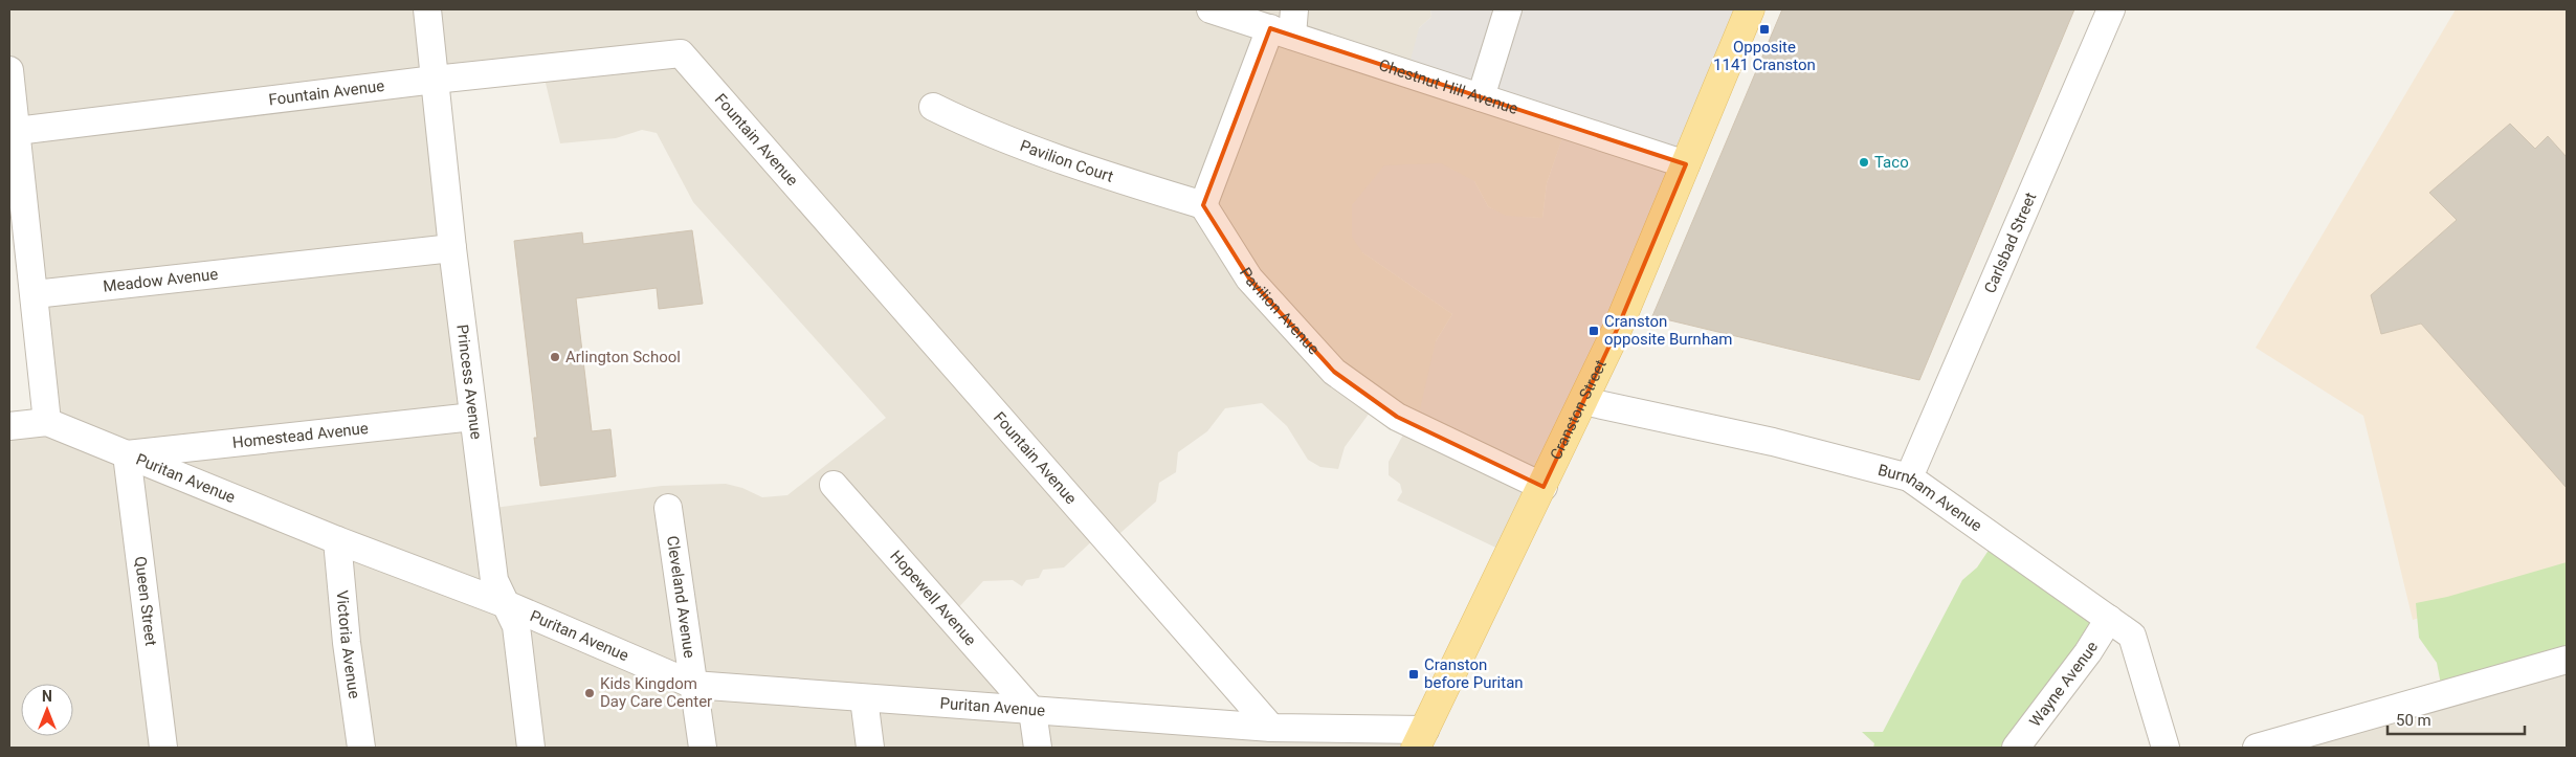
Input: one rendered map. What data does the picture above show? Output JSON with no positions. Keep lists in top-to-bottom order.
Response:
{
  "streets": {
    "main road": ["Cranston Street"],
    "street": [
      "Chestnut Hill Avenue",
      "Fountain Avenue",
      "Pavilion Court",
      "Carlsbad Street",
      "Meadow Avenue",
      "Pavilion Avenue",
      "Princess Avenue",
      "Homestead Avenue",
      "Puritan Avenue",
      "Burnham Avenue",
      "Cleveland Avenue",
      "Hopewell Avenue",
      "Queen Street",
      "Victoria Avenue",
      "Wayne Avenue"
    ]
  },
  "crossings": [
    ["Chestnut Hill Avenue", "Cranston Street"],
    ["Fountain Avenue", "Princess Avenue"],
    ["Fountain Avenue", "Puritan Avenue"],
    ["Pavilion Court", "Pavilion Avenue"],
    ["Carlsbad Street", "Burnham Avenue"],
    ["Meadow Avenue", "Princess Avenue"],
    ["Pavilion Avenue", "Cranston Street"],
    ["Princess Avenue", "Homestead Avenue"],
    ["Princess Avenue", "Puritan Avenue"],
    ["Cranston Street", "Puritan Avenue"],
    ["Cranston Street", "Burnham Avenue"],
    ["Homestead Avenue", "Puritan Avenue"],
    ["Homestead Avenue", "Queen Street"],
    ["Puritan Avenue", "Cleveland Avenue"],
    ["Puritan Avenue", "Hopewell Avenue"],
    ["Puritan Avenue", "Queen Street"],
    ["Puritan Avenue", "Victoria Avenue"],
    ["Burnham Avenue", "Wayne Avenue"]
  ],
  "places": {
    "transit": ["Opposite 1141 Cranston", "Cranston opposite Burnham", "Cranston before Puritan"],
    "other": ["Taco", "Arlington School", "Kids Kingdom Day Care Center"]
  },
  "scale_bar": "50 m",
  "north": "top"
}
